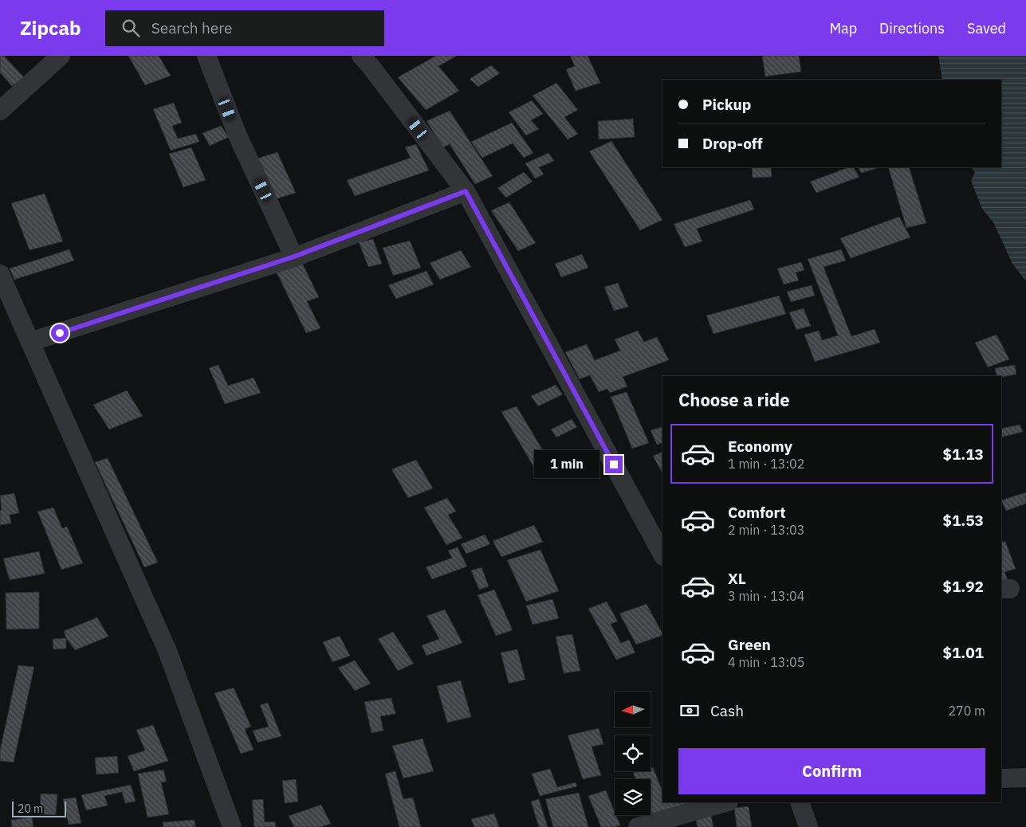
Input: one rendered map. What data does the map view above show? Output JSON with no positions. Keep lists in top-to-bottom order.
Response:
{
  "scale_bar": "20 m",
  "north": "left",
  "page": {
    "header": "Zipcab",
    "search": "Search here",
    "nav": ["Map", "Directions", "Saved"],
    "banner": ["Pickup", "Drop-off"],
    "heading": "Choose a ride",
    "list": [
      {
        "name": "Economy",
        "note": "1 min · 13:02",
        "value": "$1.13"
      },
      {
        "name": "Comfort",
        "note": "2 min · 13:03",
        "value": "$1.53"
      },
      {
        "name": "XL",
        "note": "3 min · 13:04",
        "value": "$1.92"
      },
      {
        "name": "Green",
        "note": "4 min · 13:05",
        "value": "$1.01"
      }
    ],
    "bubble": "1 min",
    "pay": ["Cash", "270 m"],
    "buttons": "Confirm",
    "scale": "20 m"
  }
}
